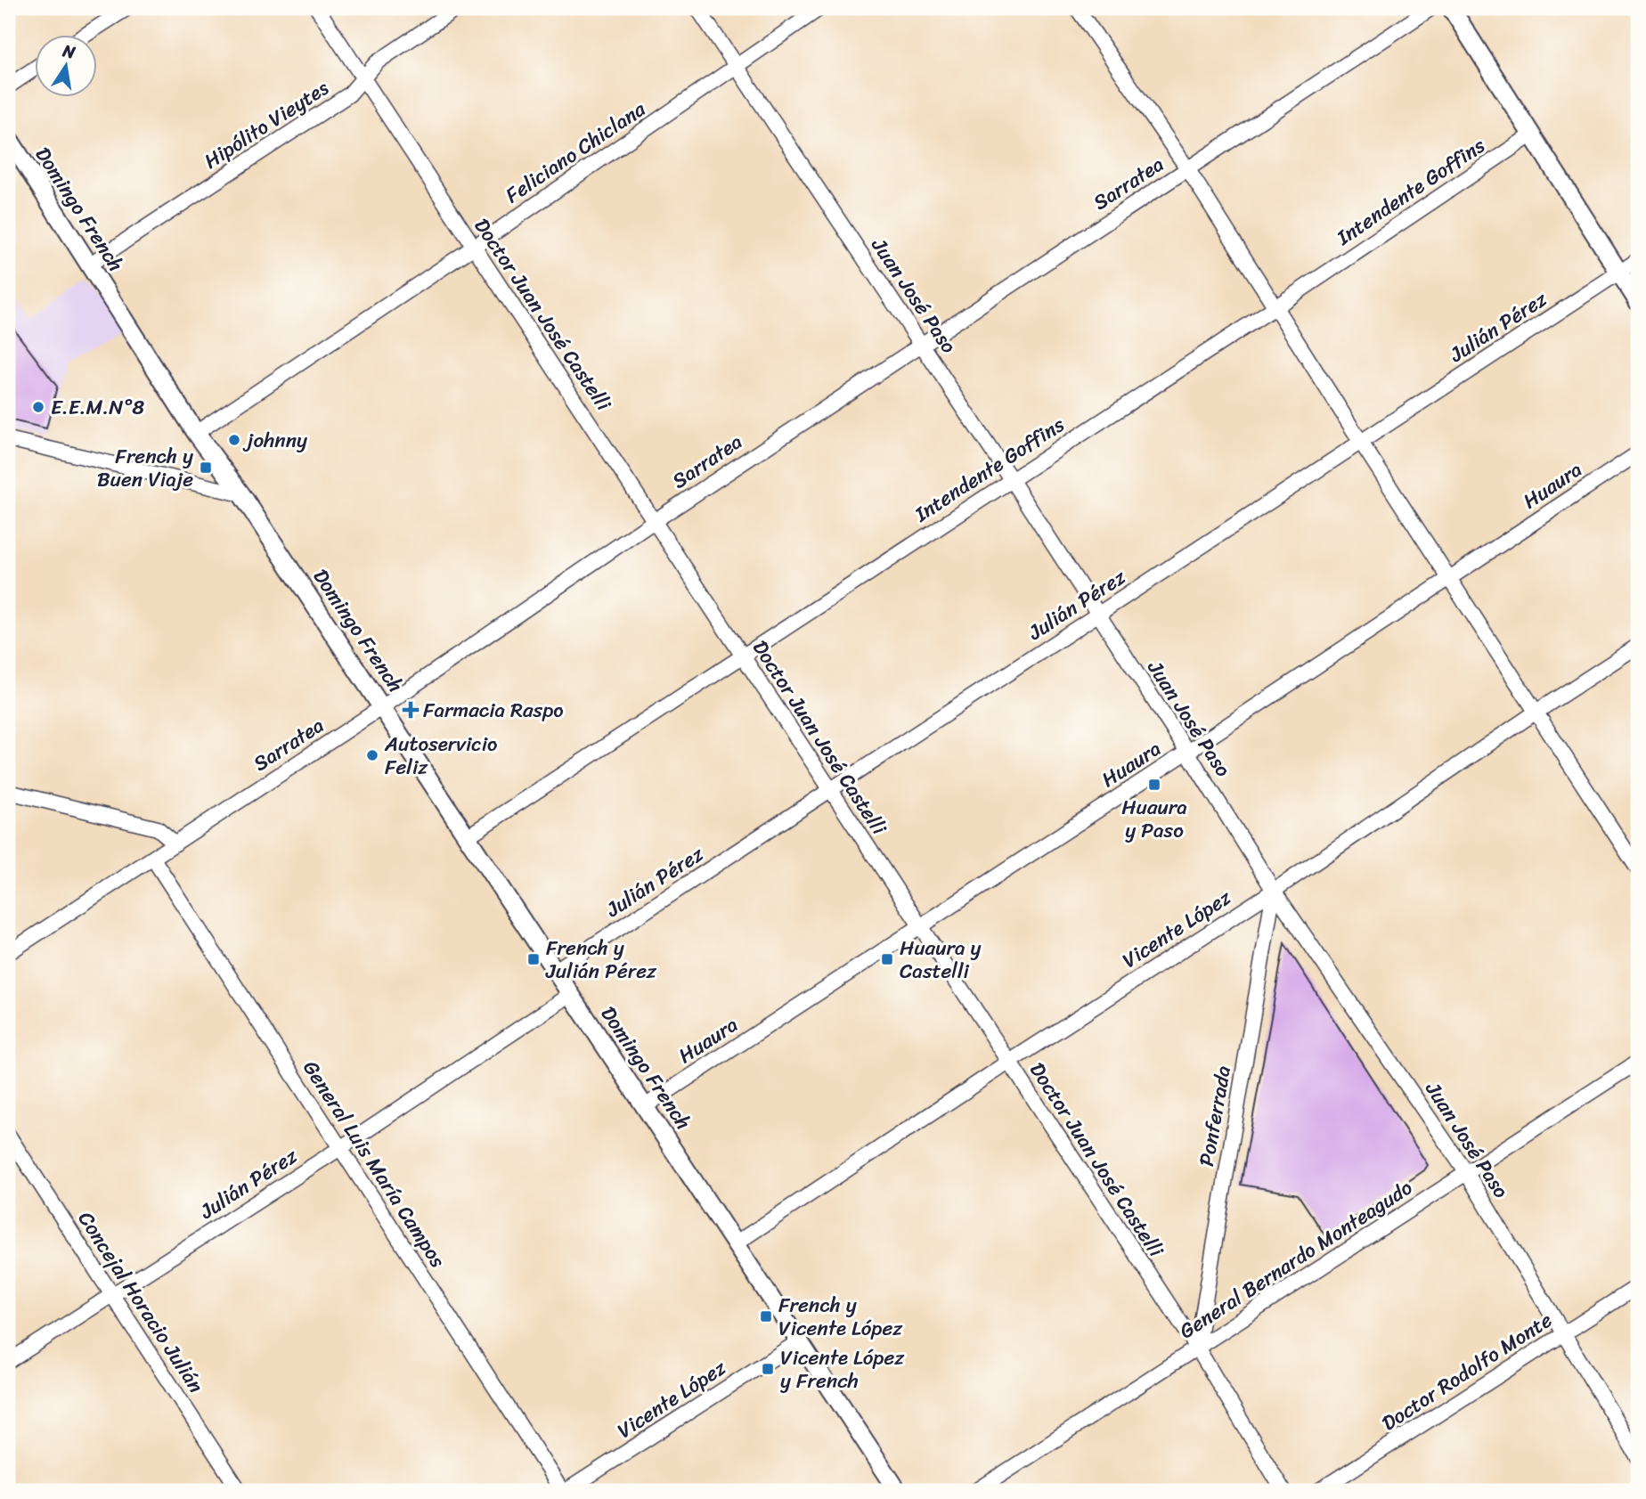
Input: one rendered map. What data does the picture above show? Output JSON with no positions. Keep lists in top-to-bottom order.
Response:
{
  "streets": {
    "street": [
      "Hipólito Vieytes",
      "Feliciano Chiclana",
      "Sarratea",
      "Intendente Goffins",
      "Domingo French",
      "Juan José Paso",
      "Doctor Juan José Castelli",
      "Julián Pérez",
      "Huaura",
      "Vicente López",
      "Ponferrada",
      "General Luis María Campos",
      "General Bernardo Monteagudo",
      "Concejal Horacio Julián",
      "Doctor Rodolfo Monte"
    ]
  },
  "crossings": [
    ["Hipólito Vieytes", "Domingo French"],
    ["Hipólito Vieytes", "Doctor Juan José Castelli"],
    ["Feliciano Chiclana", "Domingo French"],
    ["Feliciano Chiclana", "Juan José Paso"],
    ["Feliciano Chiclana", "Doctor Juan José Castelli"],
    ["Sarratea", "Domingo French"],
    ["Sarratea", "Juan José Paso"],
    ["Sarratea", "Doctor Juan José Castelli"],
    ["Sarratea", "General Luis María Campos"],
    ["Intendente Goffins", "Domingo French"],
    ["Intendente Goffins", "Juan José Paso"],
    ["Intendente Goffins", "Doctor Juan José Castelli"],
    ["Domingo French", "Julián Pérez"],
    ["Domingo French", "Huaura"],
    ["Domingo French", "Vicente López"],
    ["Juan José Paso", "Julián Pérez"],
    ["Juan José Paso", "Huaura"],
    ["Juan José Paso", "Vicente López"],
    ["Juan José Paso", "Ponferrada"],
    ["Juan José Paso", "General Bernardo Monteagudo"],
    ["Juan José Paso", "Doctor Rodolfo Monte"],
    ["Doctor Juan José Castelli", "Julián Pérez"],
    ["Doctor Juan José Castelli", "Huaura"],
    ["Doctor Juan José Castelli", "Vicente López"],
    ["Doctor Juan José Castelli", "Ponferrada"],
    ["Doctor Juan José Castelli", "General Bernardo Monteagudo"],
    ["Julián Pérez", "General Luis María Campos"],
    ["Julián Pérez", "Concejal Horacio Julián"],
    ["Vicente López", "Ponferrada"],
    ["Vicente López", "General Luis María Campos"],
    ["Ponferrada", "General Bernardo Monteagudo"]
  ],
  "places": {
    "other": ["E.E.M.N°8", "johnny", "Autoservicio Feliz"],
    "transit": [
      "French y Buen Viaje",
      "Huaura y Paso",
      "French y Julián Pérez",
      "Huaura y Castelli",
      "French y Vicente López",
      "Vicente López y French"
    ],
    "health": ["Farmacia Raspo"]
  },
  "north": "top"
}
